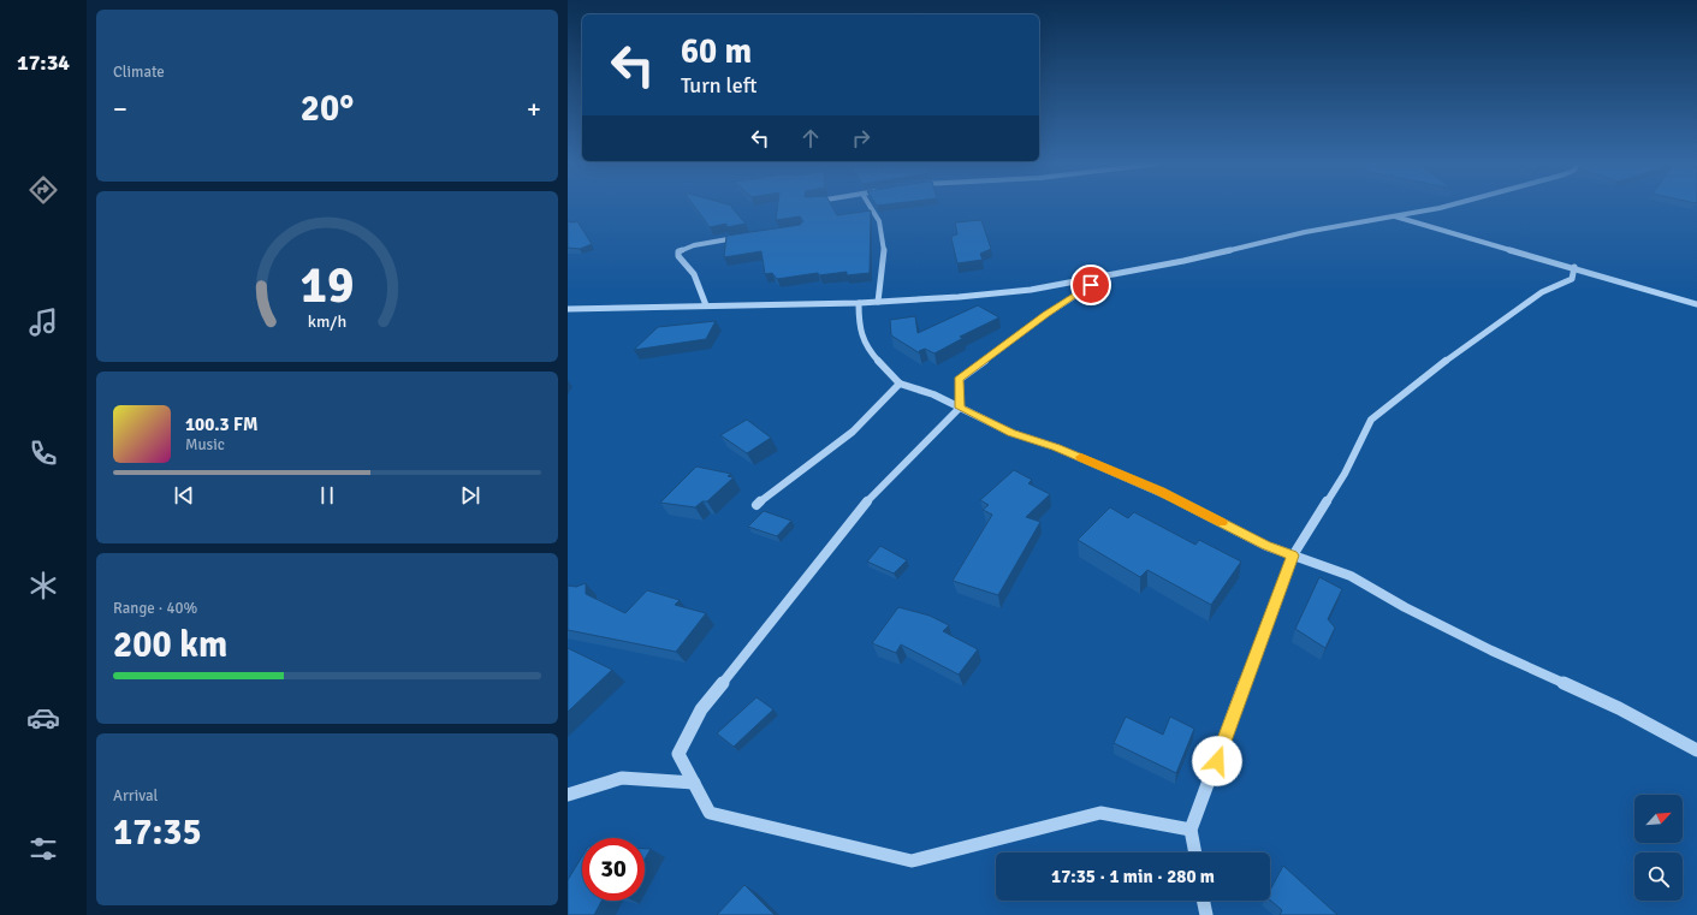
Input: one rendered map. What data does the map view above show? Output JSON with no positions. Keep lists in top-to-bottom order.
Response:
{
  "north": "top right",
  "page": {
    "tabs": "17:34",
    "tile": [
      "Climate",
      ["Range · 40%", "200 km"],
      ["Arrival", "17:35"]
    ],
    "turn": ["60 m", "Turn left"],
    "heat": ["−", "20°", "+"],
    "song": ["100.3 FM", "Music"],
    "limit": "30",
    "trip": "17:35 · 1 min · 280 m",
    "gauge": ["19", "km/h"]
  }
}
